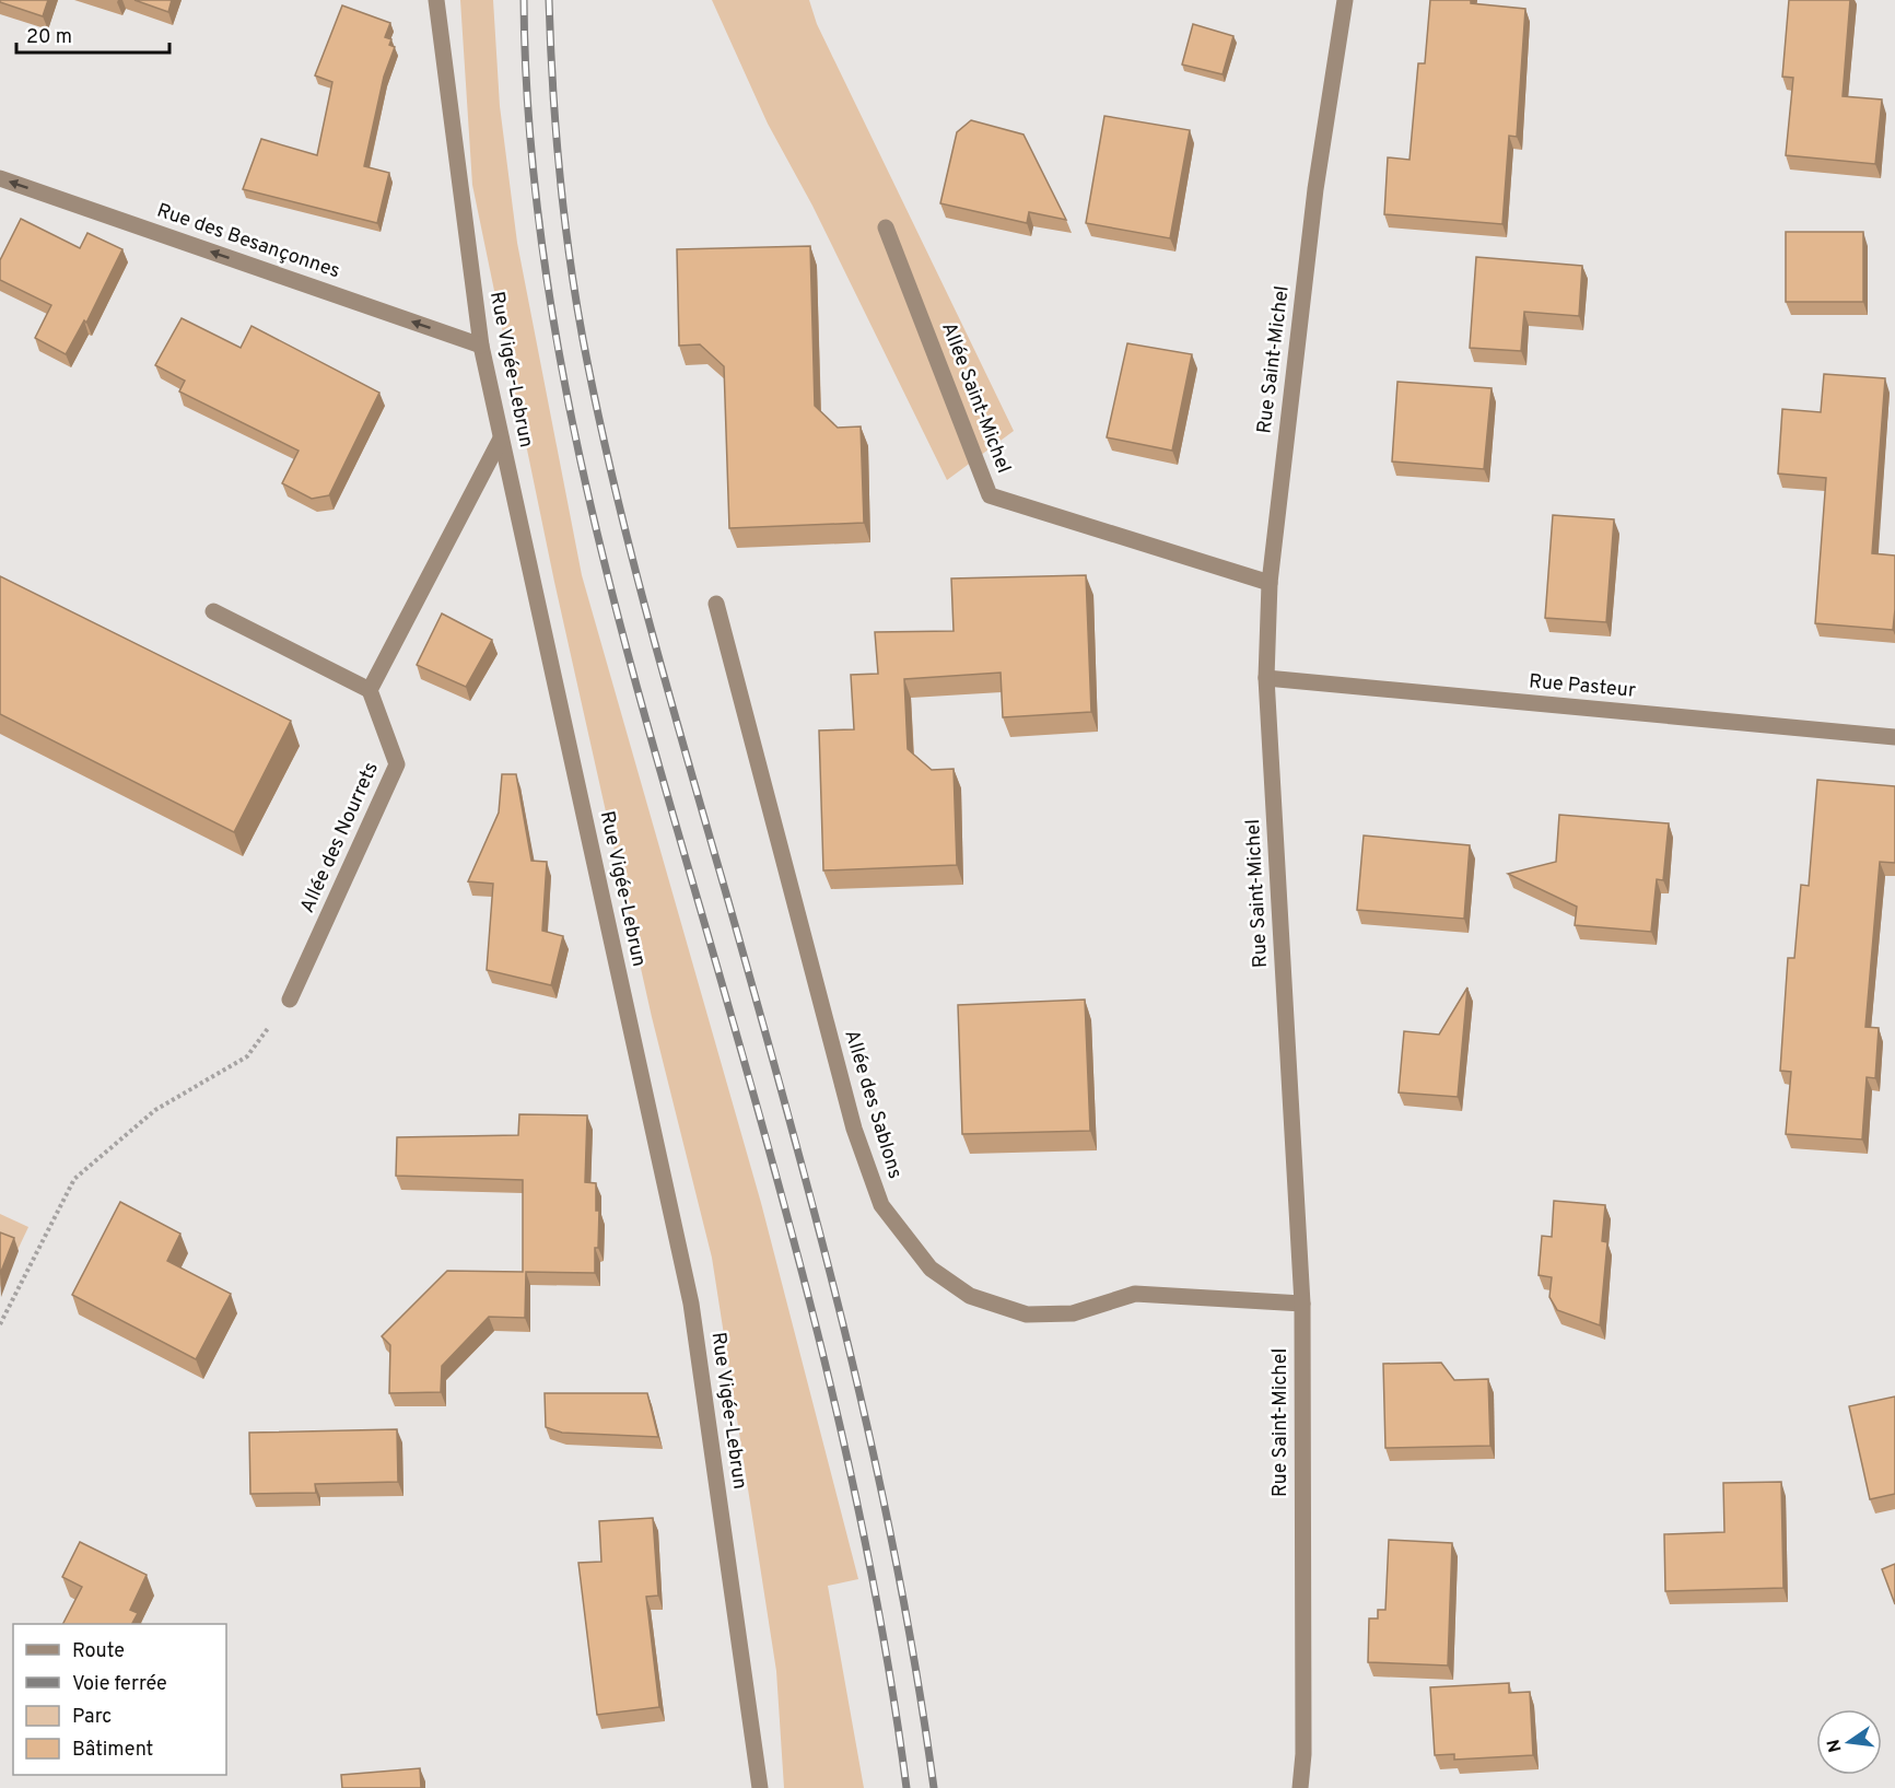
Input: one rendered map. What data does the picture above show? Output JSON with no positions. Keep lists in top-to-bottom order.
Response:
{
  "streets": {
    "street": [
      "Rue des Besançonnes",
      "Rue Saint-Michel",
      "Rue Vigée-Lebrun",
      "Allée Saint-Michel",
      "Rue Pasteur",
      "Allée des Nourrets",
      "Allée des Sablons"
    ]
  },
  "crossings": [
    ["Rue des Besançonnes", "Rue Vigée-Lebrun"],
    ["Rue Saint-Michel", "Allée Saint-Michel"],
    ["Rue Saint-Michel", "Rue Pasteur"],
    ["Rue Saint-Michel", "Allée des Sablons"]
  ],
  "one_way": ["Rue des Besançonnes"],
  "legend": [
    "Route",
    "Voie ferrée",
    "Parc",
    "Bâtiment"
  ],
  "scale_bar": "20 m",
  "north": "left"
}
